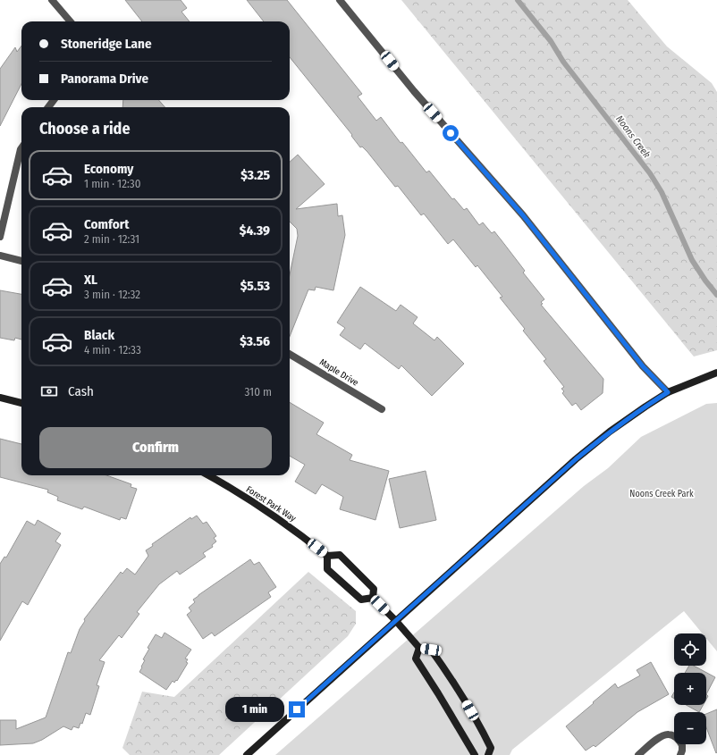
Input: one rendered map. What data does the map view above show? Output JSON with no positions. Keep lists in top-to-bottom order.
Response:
{
  "streets": {
    "street": ["Maple Drive", "Forest Park Way"]
  },
  "water": ["Noons Creek"],
  "parks": ["Noons Creek Park"],
  "page": {
    "banner": ["Stoneridge Lane", "Panorama Drive"],
    "heading": "Choose a ride",
    "list": [
      {
        "name": "Economy",
        "note": "1 min · 12:30",
        "value": "$3.25"
      },
      {
        "name": "Comfort",
        "note": "2 min · 12:31",
        "value": "$4.39"
      },
      {
        "name": "XL",
        "note": "3 min · 12:32",
        "value": "$5.53"
      },
      {
        "name": "Black",
        "note": "4 min · 12:33",
        "value": "$3.56"
      }
    ],
    "pay": ["Cash", "310 m"],
    "buttons": "Confirm",
    "map_buttons": ["+", "−"],
    "bubble": "1 min"
  }
}
